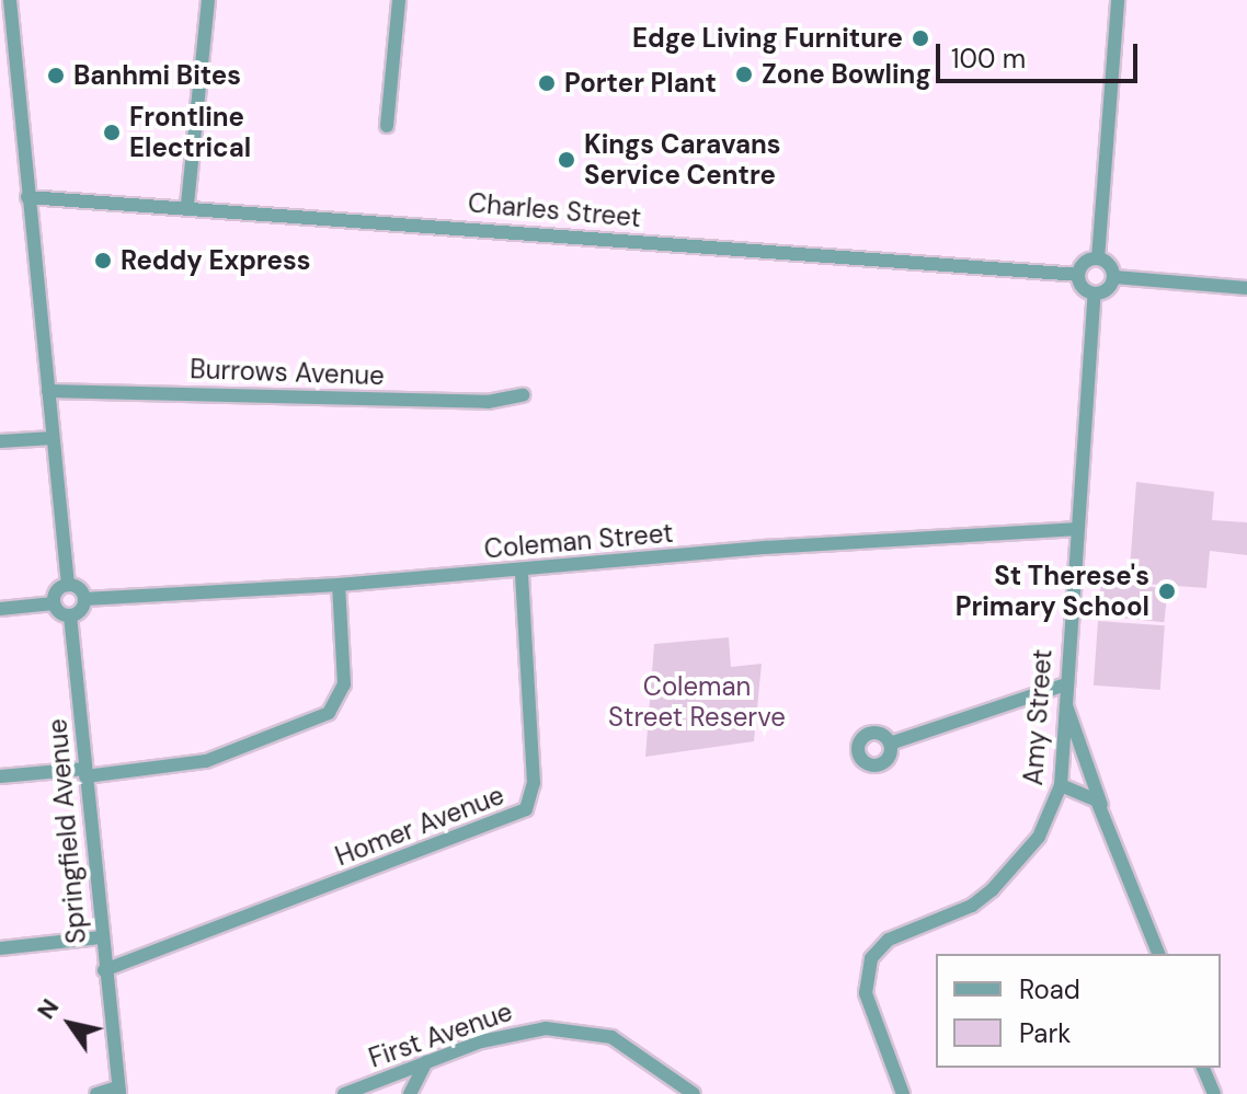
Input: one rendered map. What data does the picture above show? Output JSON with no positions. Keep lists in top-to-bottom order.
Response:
{
  "streets": {
    "street": [
      "Charles Street",
      "Burrows Avenue",
      "Coleman Street",
      "Amy Street",
      "Homer Avenue",
      "Springfield Avenue",
      "First Avenue"
    ]
  },
  "crossings": [
    ["Charles Street", "Amy Street"],
    ["Coleman Street", "Amy Street"],
    ["Coleman Street", "Homer Avenue"],
    ["Coleman Street", "Springfield Avenue"],
    ["Homer Avenue", "Springfield Avenue"]
  ],
  "parks": ["Coleman Street Reserve"],
  "places": [
    "Edge Living Furniture",
    "Zone Bowling",
    "Banhmi Bites",
    "Porter Plant",
    "Frontline Electrical",
    "Kings Caravans Service Centre",
    "Reddy Express",
    "St Therese's Primary School"
  ],
  "legend": ["Road", "Park"],
  "scale_bar": "100 m",
  "north": "top left"
}
